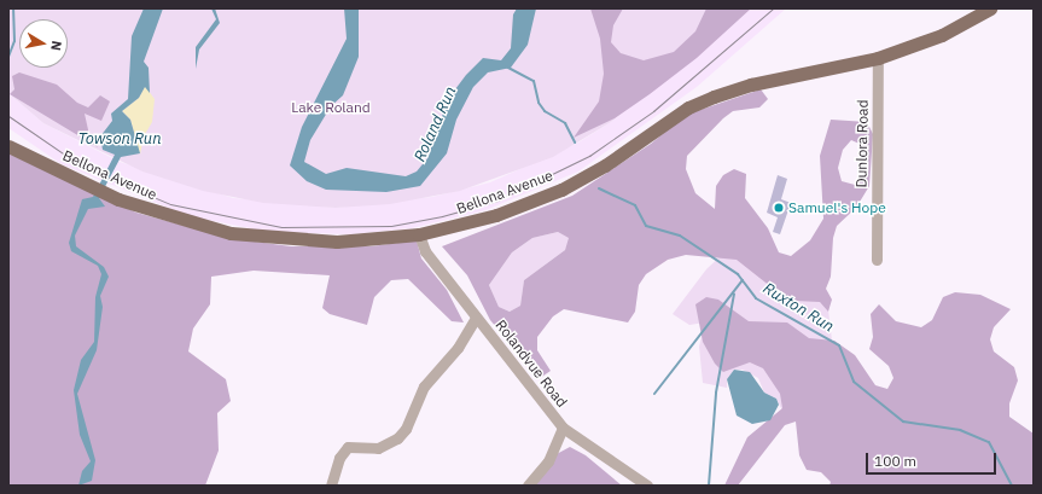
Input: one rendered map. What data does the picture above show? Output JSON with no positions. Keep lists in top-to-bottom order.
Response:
{
  "streets": {
    "main road": ["Bellona Avenue"],
    "street": ["Dunlora Road", "Rolandvue Road"]
  },
  "crossings": [
    ["Dunlora Road", "Bellona Avenue"],
    ["Bellona Avenue", "Rolandvue Road"]
  ],
  "water": ["Roland Run", "Towson Run", "Ruxton Run"],
  "parks": ["Lake Roland"],
  "places": ["Samuel's Hope"],
  "scale_bar": "100 m",
  "north": "right"
}
